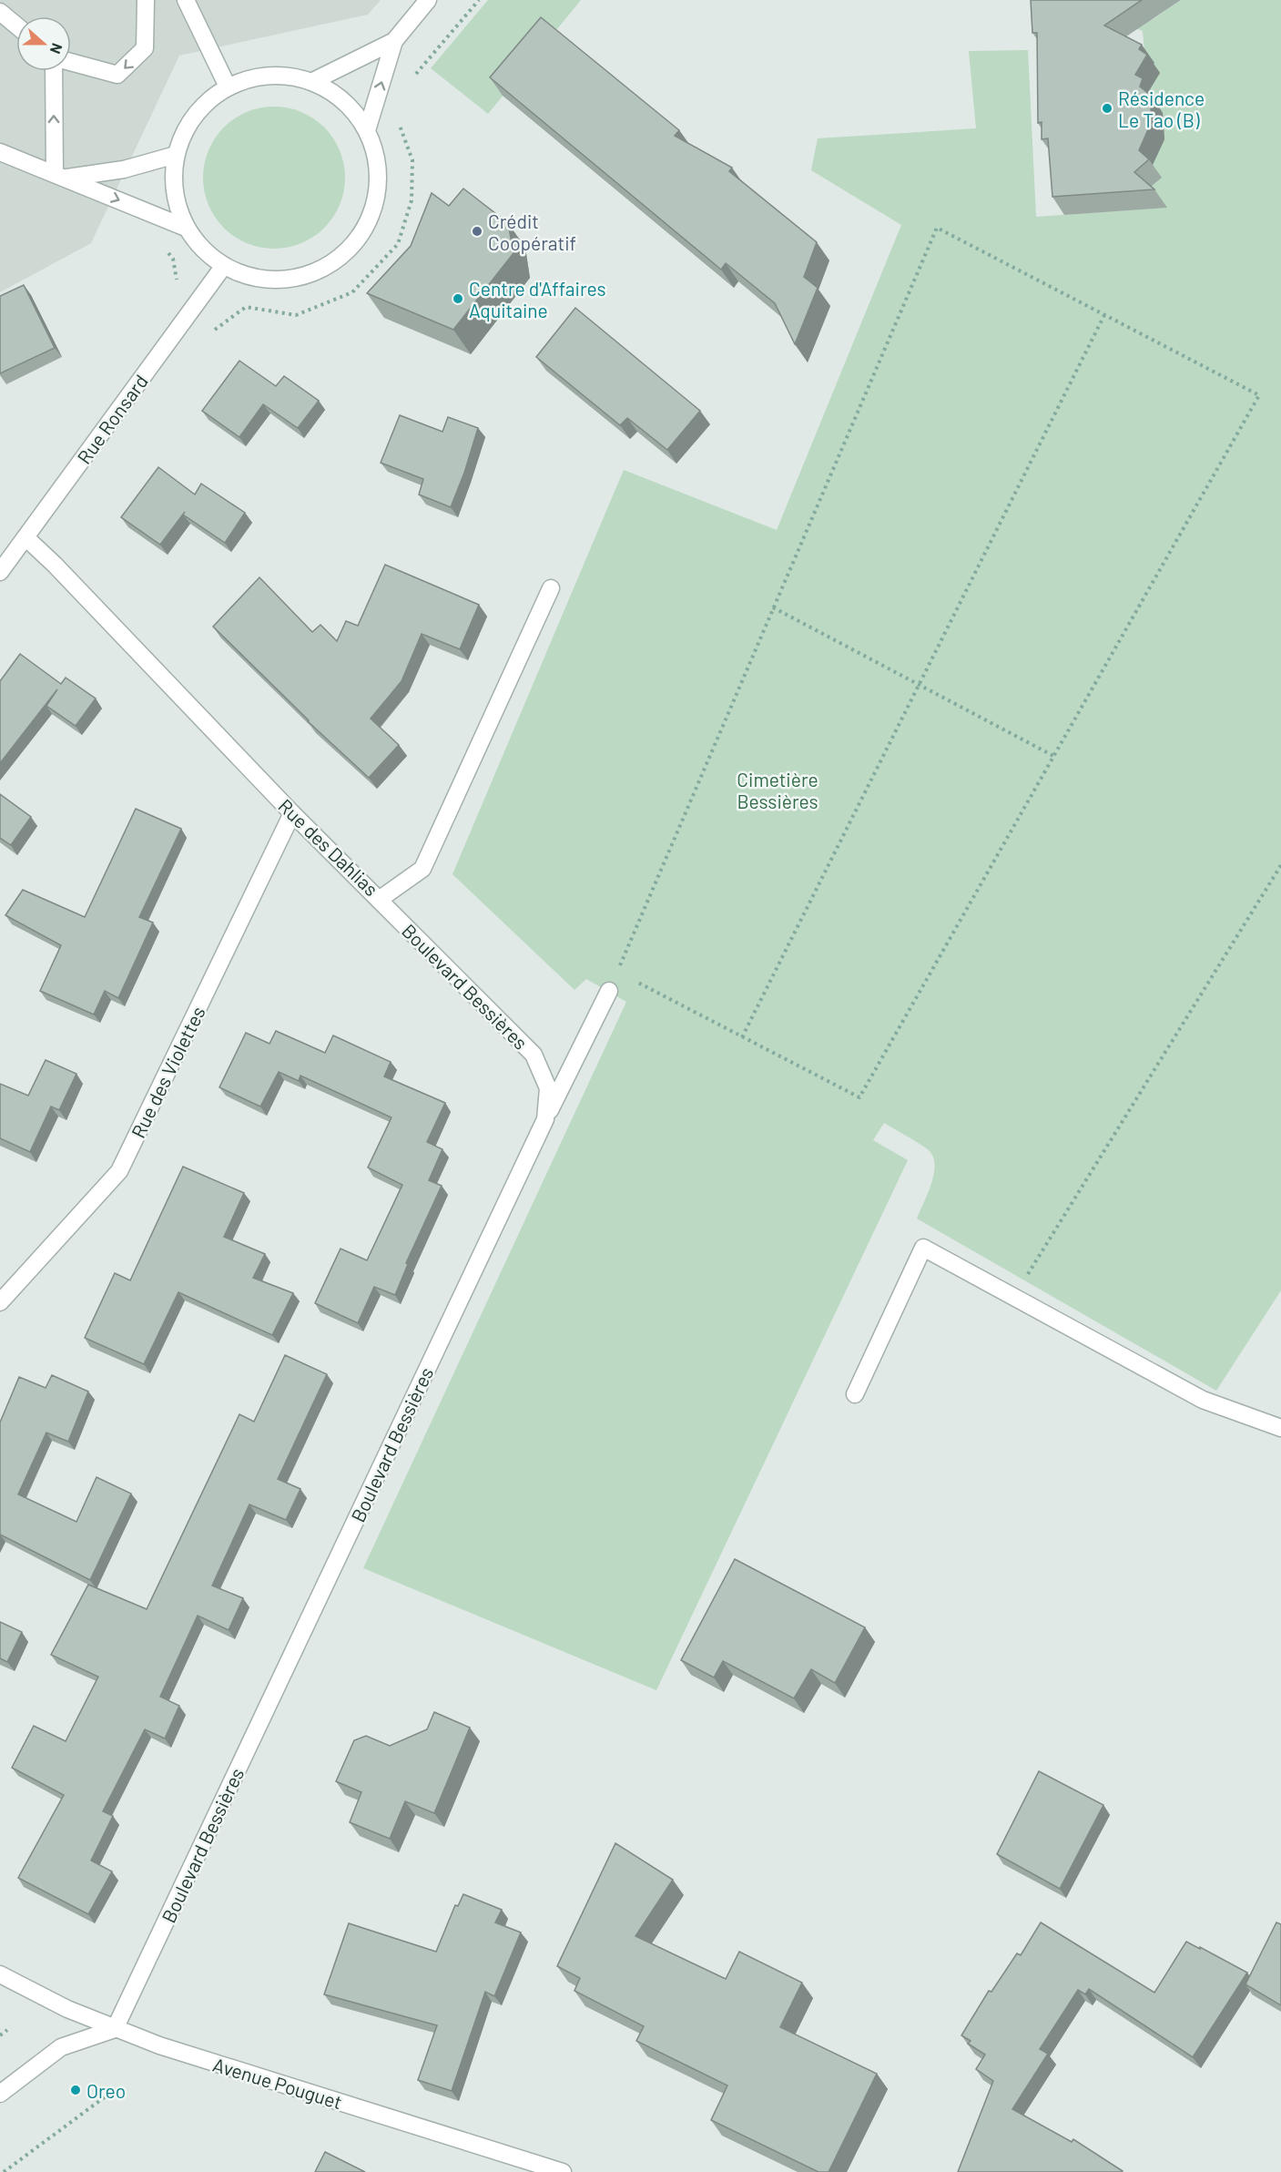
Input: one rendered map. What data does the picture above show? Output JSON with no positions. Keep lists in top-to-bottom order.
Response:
{
  "streets": {
    "street": [
      "Rue Ronsard",
      "Rue des Dahlias",
      "Boulevard Bessières",
      "Rue des Violettes",
      "Avenue Pouguet"
    ]
  },
  "crossings": [
    ["Rue Ronsard", "Rue des Dahlias"],
    ["Rue des Dahlias", "Boulevard Bessières"],
    ["Rue des Dahlias", "Rue des Violettes"],
    ["Boulevard Bessières", "Avenue Pouguet"]
  ],
  "parks": ["Cimetière Bessières"],
  "places": [
    "Résidence Le Tao (B)",
    "Crédit Coopératif",
    "Centre d'Affaires Aquitaine",
    "Oreo"
  ],
  "north": "right"
}
